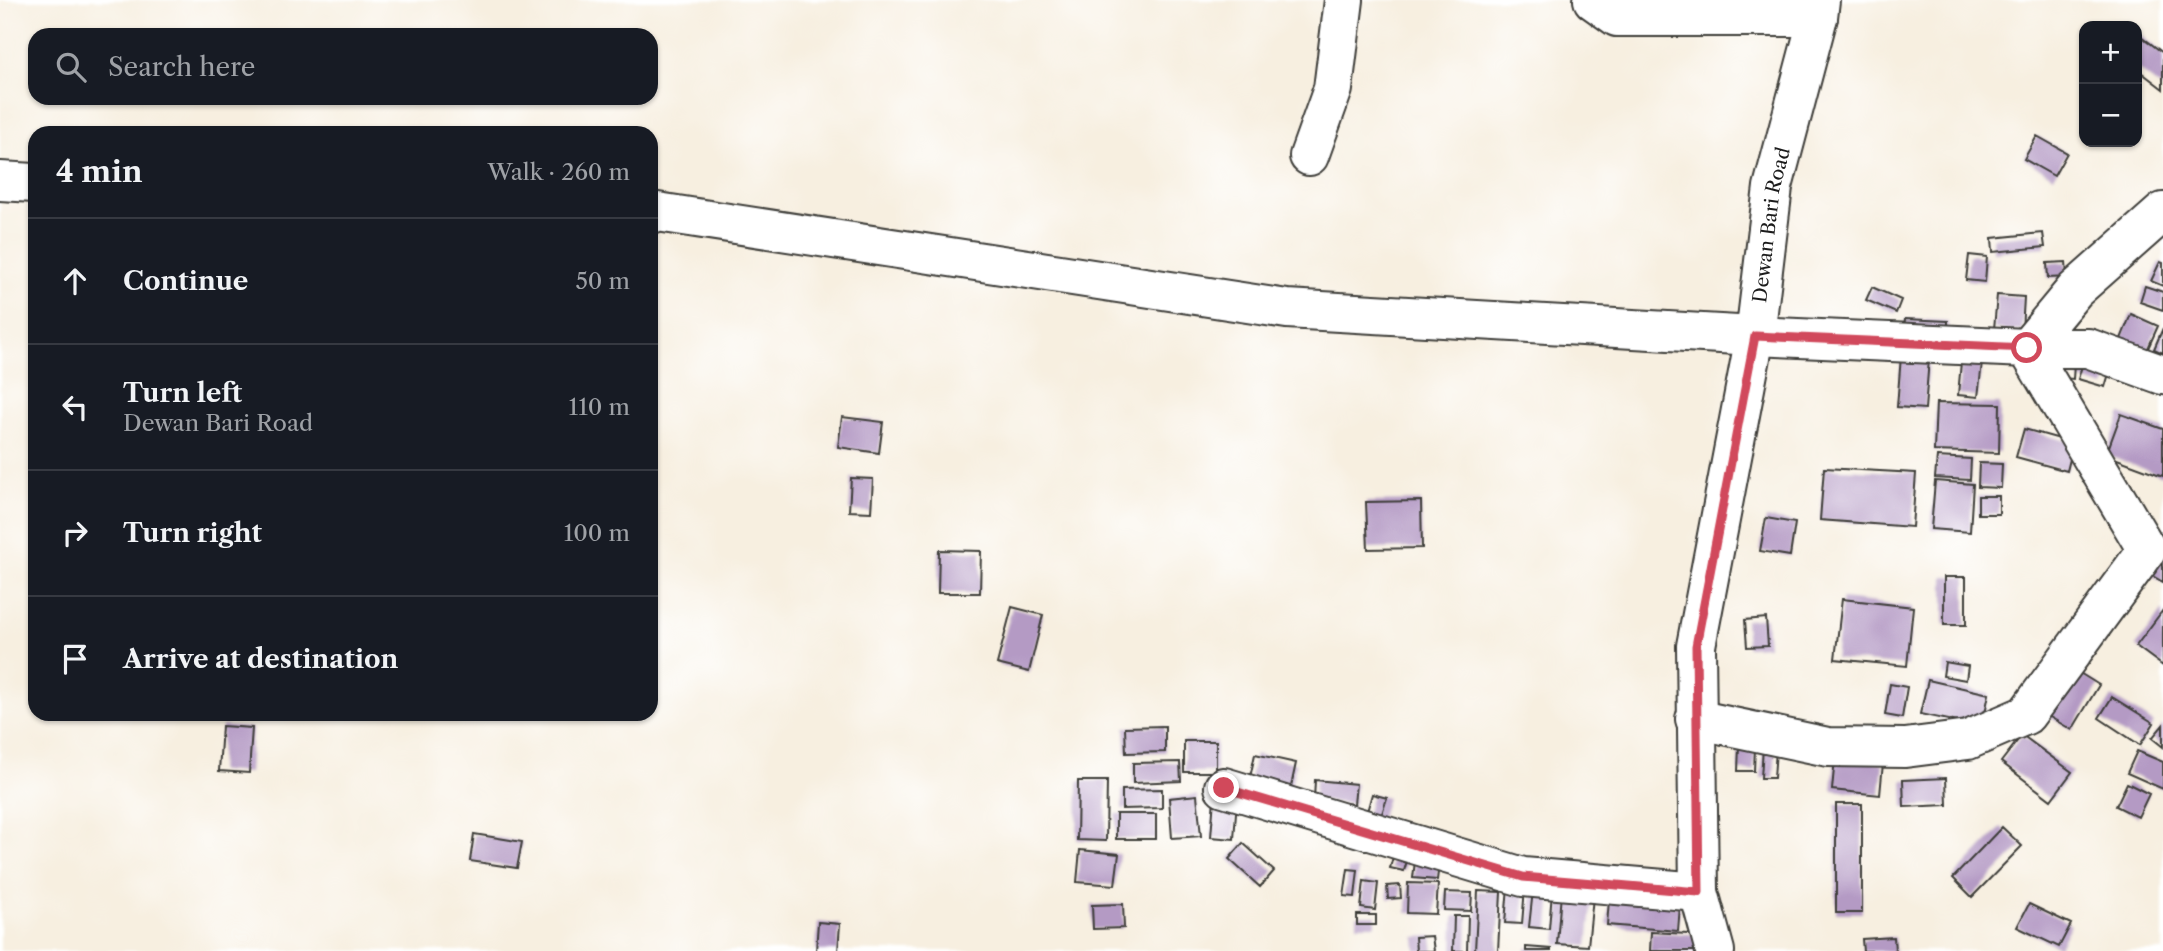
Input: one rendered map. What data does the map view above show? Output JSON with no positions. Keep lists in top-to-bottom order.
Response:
{
  "streets": {
    "street": ["Dewan Bari Road"]
  },
  "page": {
    "map_buttons": ["+", "−"],
    "search": "Search here",
    "heading": ["4 min", "Walk · 260 m"],
    "list": [
      ["Continue", "50 m"],
      ["Turn left", "Dewan Bari Road", "110 m"],
      ["Turn right", "100 m"],
      "Arrive at destination"
    ]
  }
}
